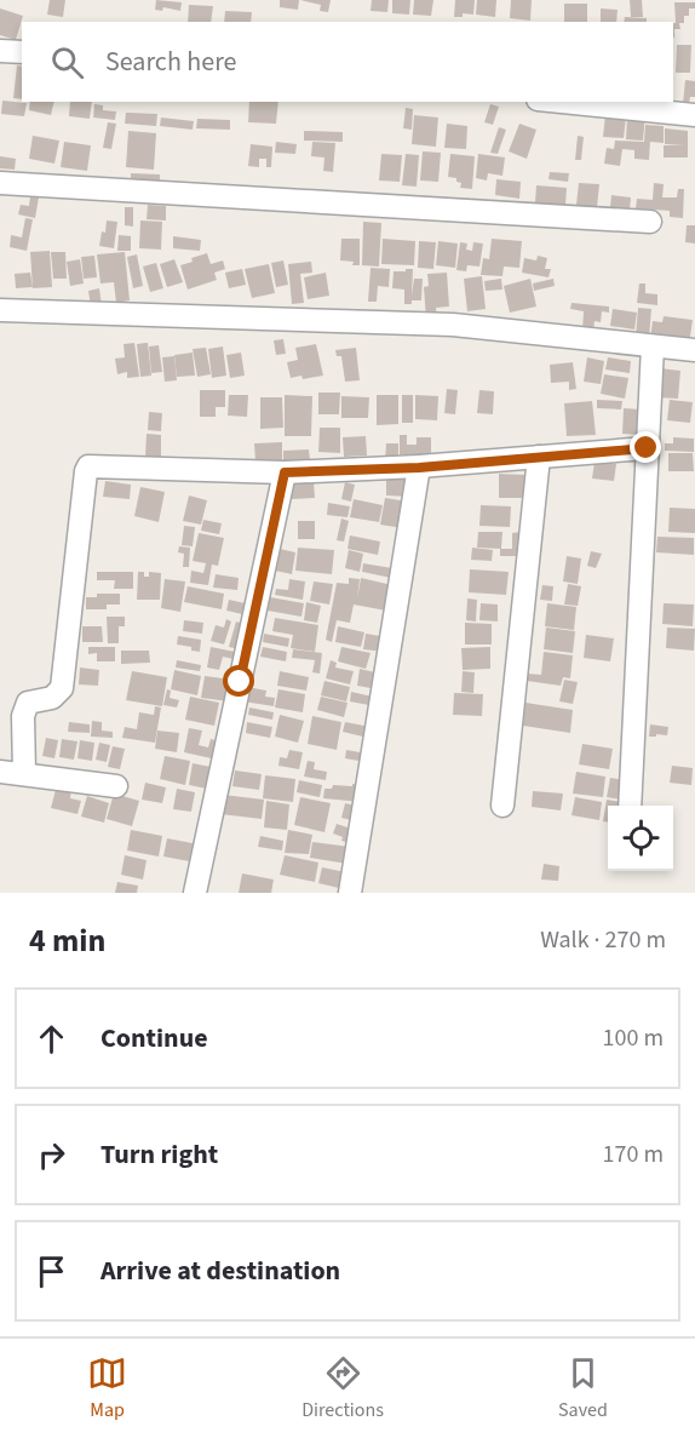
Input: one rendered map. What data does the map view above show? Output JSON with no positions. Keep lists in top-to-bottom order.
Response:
{
  "page": {
    "search": "Search here",
    "heading": ["4 min", "Walk · 270 m"],
    "list": [
      ["Continue", "100 m"],
      ["Turn right", "170 m"],
      "Arrive at destination"
    ],
    "nav": ["Map", "Directions", "Saved"]
  }
}
